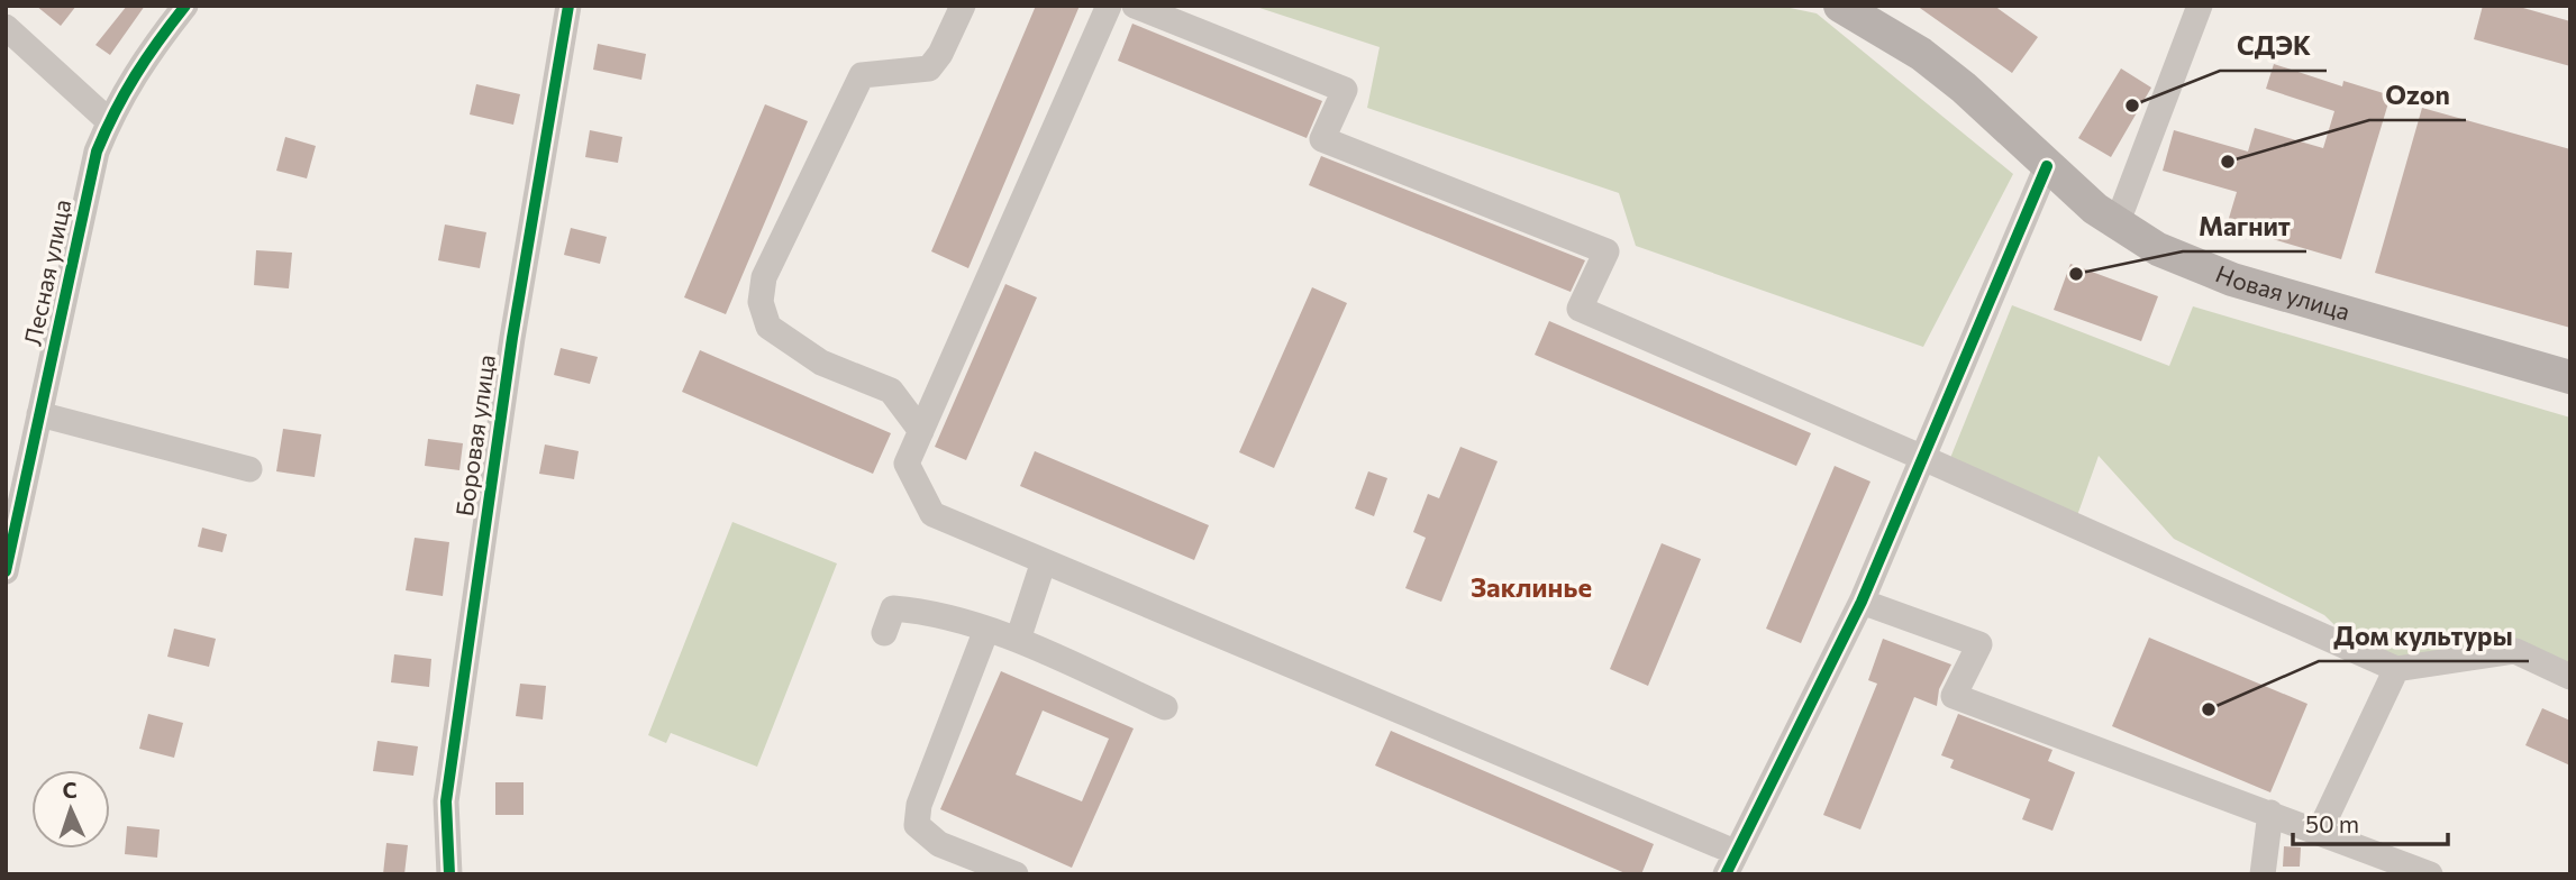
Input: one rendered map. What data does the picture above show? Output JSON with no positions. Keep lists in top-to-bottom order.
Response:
{
  "streets": {
    "main road": ["Новая улица"],
    "street": ["Лесная улица", "Боровая улица"]
  },
  "districts": ["Заклинье"],
  "places": [
    "СДЭК",
    "Ozon",
    "Магнит",
    "Дом культуры"
  ],
  "scale_bar": "50 m",
  "north": "top"
}
